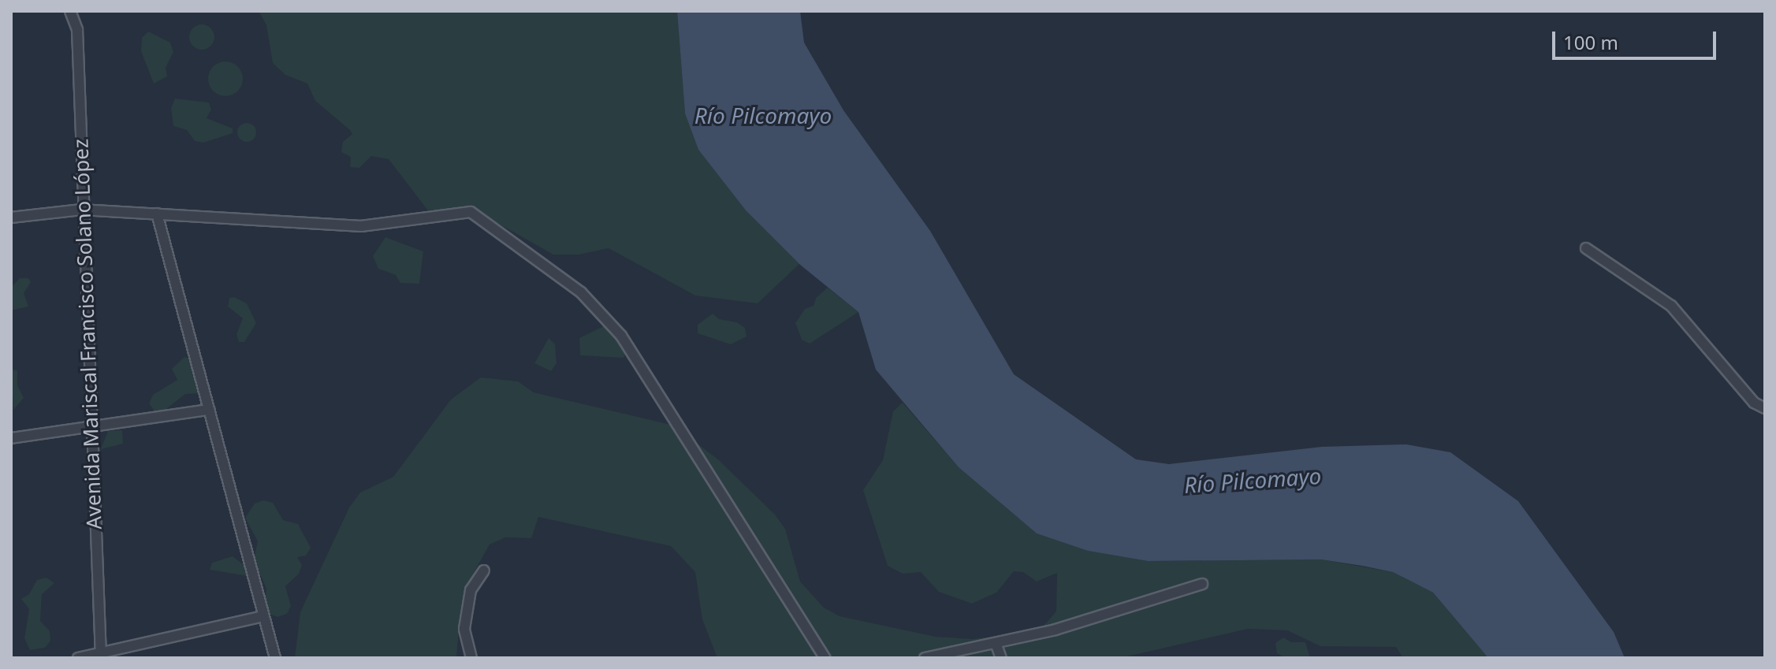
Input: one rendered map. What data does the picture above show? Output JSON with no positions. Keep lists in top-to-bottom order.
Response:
{
  "streets": {
    "street": ["Avenida Mariscal Francisco Solano López"]
  },
  "water": ["Río Pilcomayo"],
  "scale_bar": "100 m"
}
